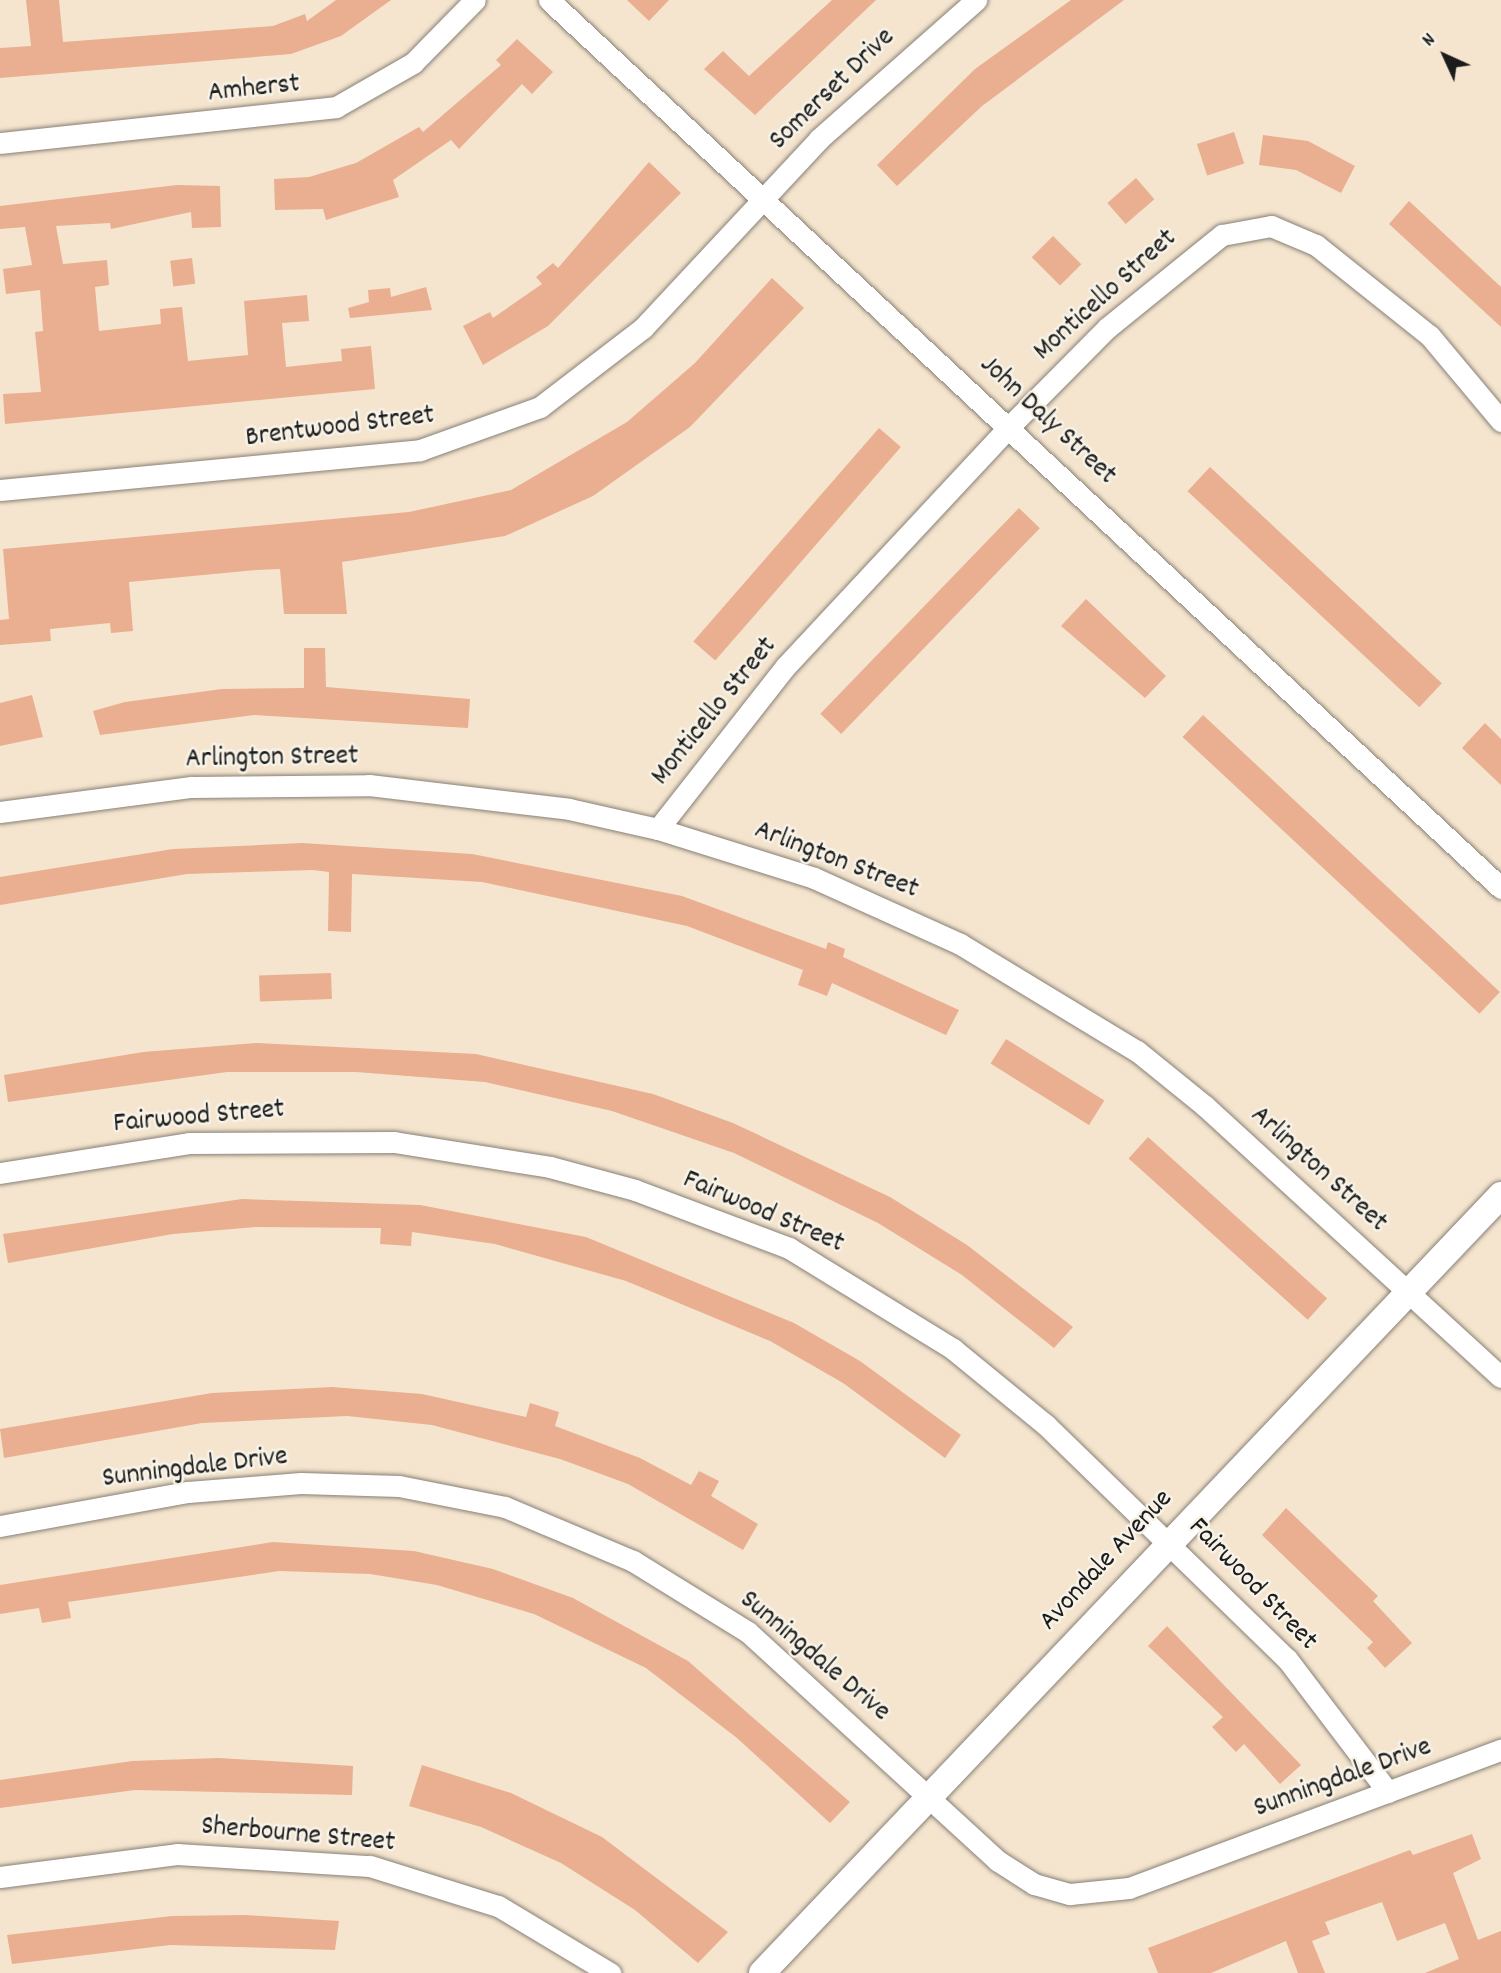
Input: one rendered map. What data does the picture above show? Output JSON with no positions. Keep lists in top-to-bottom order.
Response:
{
  "streets": {
    "street": [
      "Amherst",
      "Somerset Drive",
      "Monticello Street",
      "John Daly Street",
      "Brentwood Street",
      "Arlington Street",
      "Fairwood Street",
      "Sunningdale Drive",
      "Avondale Avenue",
      "Sherbourne Street"
    ]
  },
  "crossings": [
    ["Somerset Drive", "John Daly Street"],
    ["Somerset Drive", "Brentwood Street"],
    ["Monticello Street", "John Daly Street"],
    ["Monticello Street", "Arlington Street"],
    ["John Daly Street", "Brentwood Street"],
    ["Arlington Street", "Avondale Avenue"],
    ["Fairwood Street", "Sunningdale Drive"],
    ["Fairwood Street", "Avondale Avenue"],
    ["Sunningdale Drive", "Avondale Avenue"]
  ],
  "north": "top left"
}
